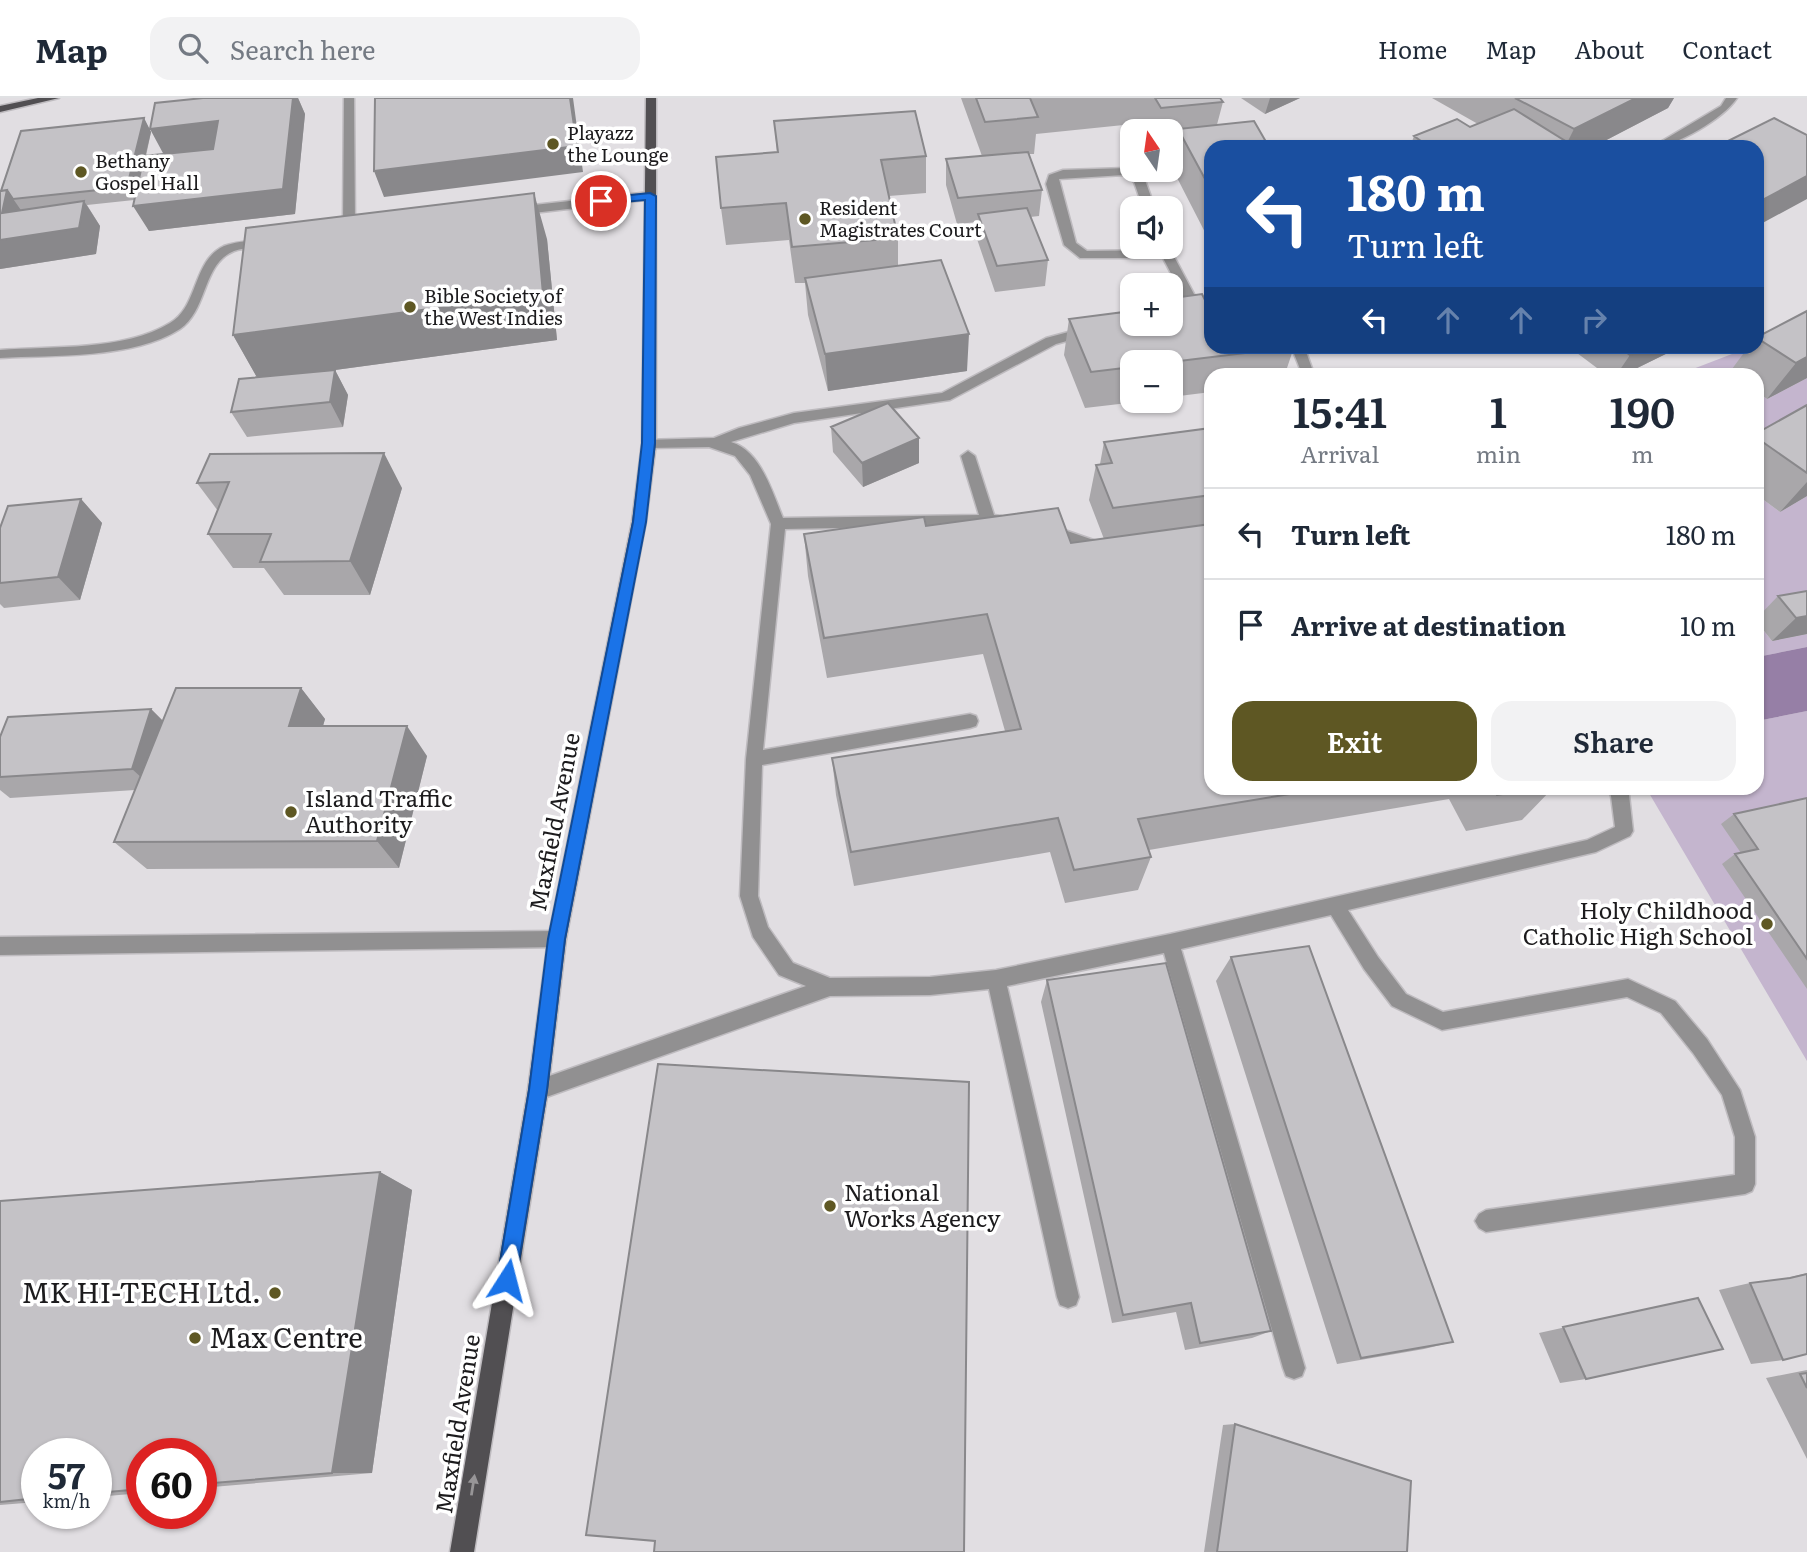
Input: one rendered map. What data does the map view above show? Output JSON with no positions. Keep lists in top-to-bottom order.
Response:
{
  "streets": {
    "main road": ["Maxfield Avenue"]
  },
  "places": [
    "Playazz the Lounge",
    "Bethany Gospel Hall",
    "Resident Magistrates Court",
    "Bible Society of the West Indies",
    "Island Traffic Authority",
    "Holy Childhood Catholic High School",
    "National Works Agency",
    "MK HI-TECH Ltd.",
    "Max Centre"
  ],
  "north": "top",
  "page": {
    "header": "Map",
    "search": "Search here",
    "nav": [
      "Home",
      "Map",
      "About",
      "Contact"
    ],
    "map_buttons": ["+", "−"],
    "turn": ["180 m", "Turn left"],
    "eta": [
      "15:41",
      "Arrival",
      "1",
      "min",
      "190",
      "m"
    ],
    "list": [
      {
        "name": "Turn left",
        "value": "180 m"
      },
      {
        "name": "Arrive at destination",
        "value": "10 m"
      }
    ],
    "buttons": ["Exit", "Share"],
    "speed": "57 km/h",
    "limit": "60"
  }
}
